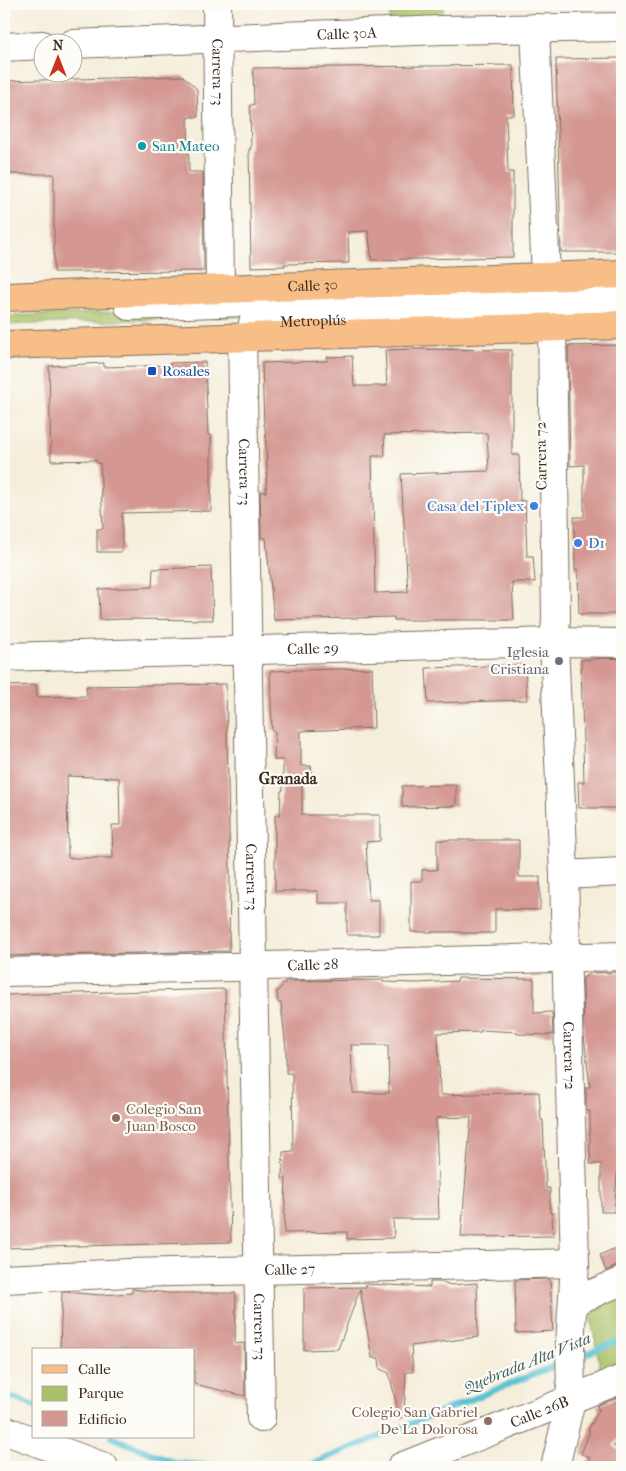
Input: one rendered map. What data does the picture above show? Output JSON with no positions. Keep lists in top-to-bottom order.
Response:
{
  "streets": {
    "main road": ["Calle 30"],
    "street": [
      "Calle 30A",
      "Carrera 73",
      "Metroplús",
      "Carrera 72",
      "Calle 29",
      "Calle 28",
      "Calle 27",
      "Calle 26B"
    ]
  },
  "crossings": [
    ["Calle 30A", "Carrera 73"],
    ["Carrera 73", "Calle 30"],
    ["Carrera 73", "Calle 29"],
    ["Carrera 73", "Calle 28"],
    ["Carrera 73", "Calle 27"],
    ["Carrera 72", "Calle 29"],
    ["Carrera 72", "Calle 28"],
    ["Carrera 72", "Calle 27"],
    ["Carrera 72", "Calle 26B"]
  ],
  "districts": ["Granada"],
  "water": ["Quebrada Alta Vista"],
  "places": {
    "other": [
      "San Mateo",
      "Casa del Tiplex",
      "D1",
      "Iglesia Cristiana",
      "Colegio San Juan Bosco",
      "Colegio San Gabriel De La Dolorosa"
    ],
    "transit": ["Rosales"]
  },
  "legend": ["Calle", "Parque", "Edificio"],
  "north": "top"
}
